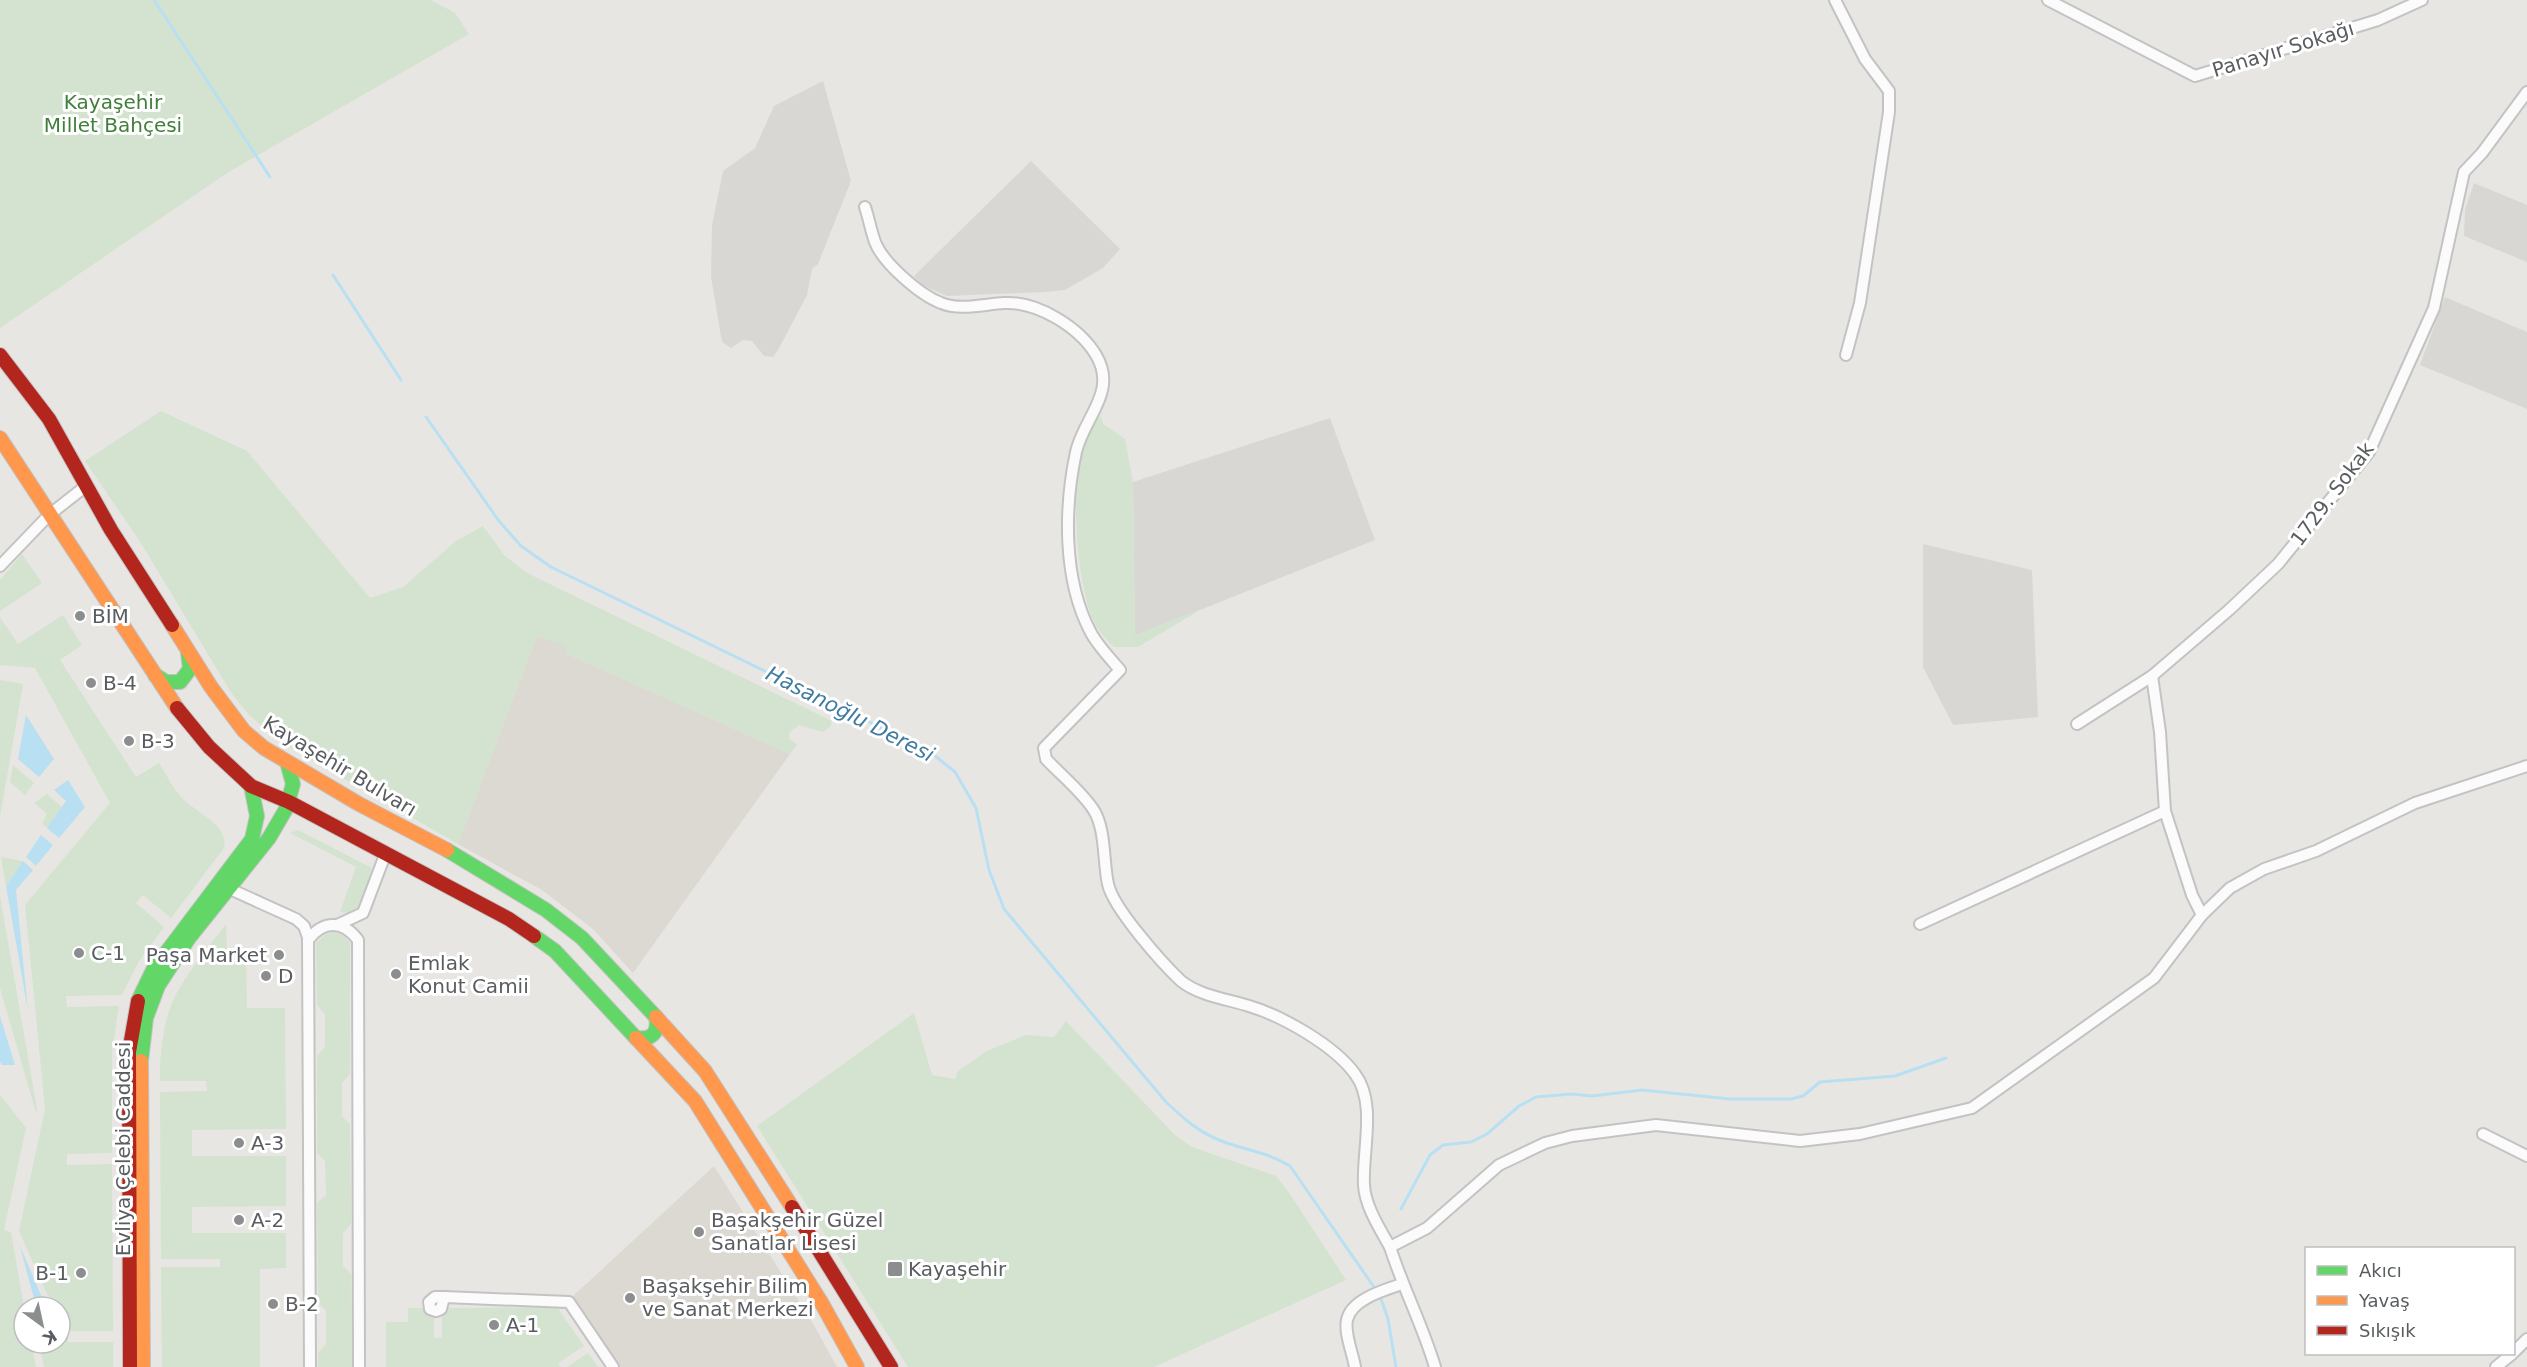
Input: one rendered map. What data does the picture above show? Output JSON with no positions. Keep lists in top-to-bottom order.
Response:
{
  "streets": {
    "main road": ["Kayaşehir Bulvarı", "Evliya Çelebi Caddesi"],
    "street": ["Panayır Sokağı", "1729. Sokak"]
  },
  "crossings": [
    ["Kayaşehir Bulvarı", "Evliya Çelebi Caddesi"]
  ],
  "water": ["Hasanoğlu Deresi"],
  "parks": ["Kayaşehir Millet Bahçesi"],
  "places": {
    "other": [
      "BİM",
      "B-4",
      "B-3",
      "C-1",
      "Paşa Market",
      "Emlak Konut Camii",
      "D",
      "A-3",
      "A-2",
      "Başakşehir Güzel Sanatlar Lisesi",
      "B-1",
      "Başakşehir Bilim ve Sanat Merkezi",
      "B-2",
      "A-1"
    ],
    "transit": ["Kayaşehir"]
  },
  "legend": ["Akıcı", "Yavaş", "Sıkışık"],
  "north": "bottom right"
}
